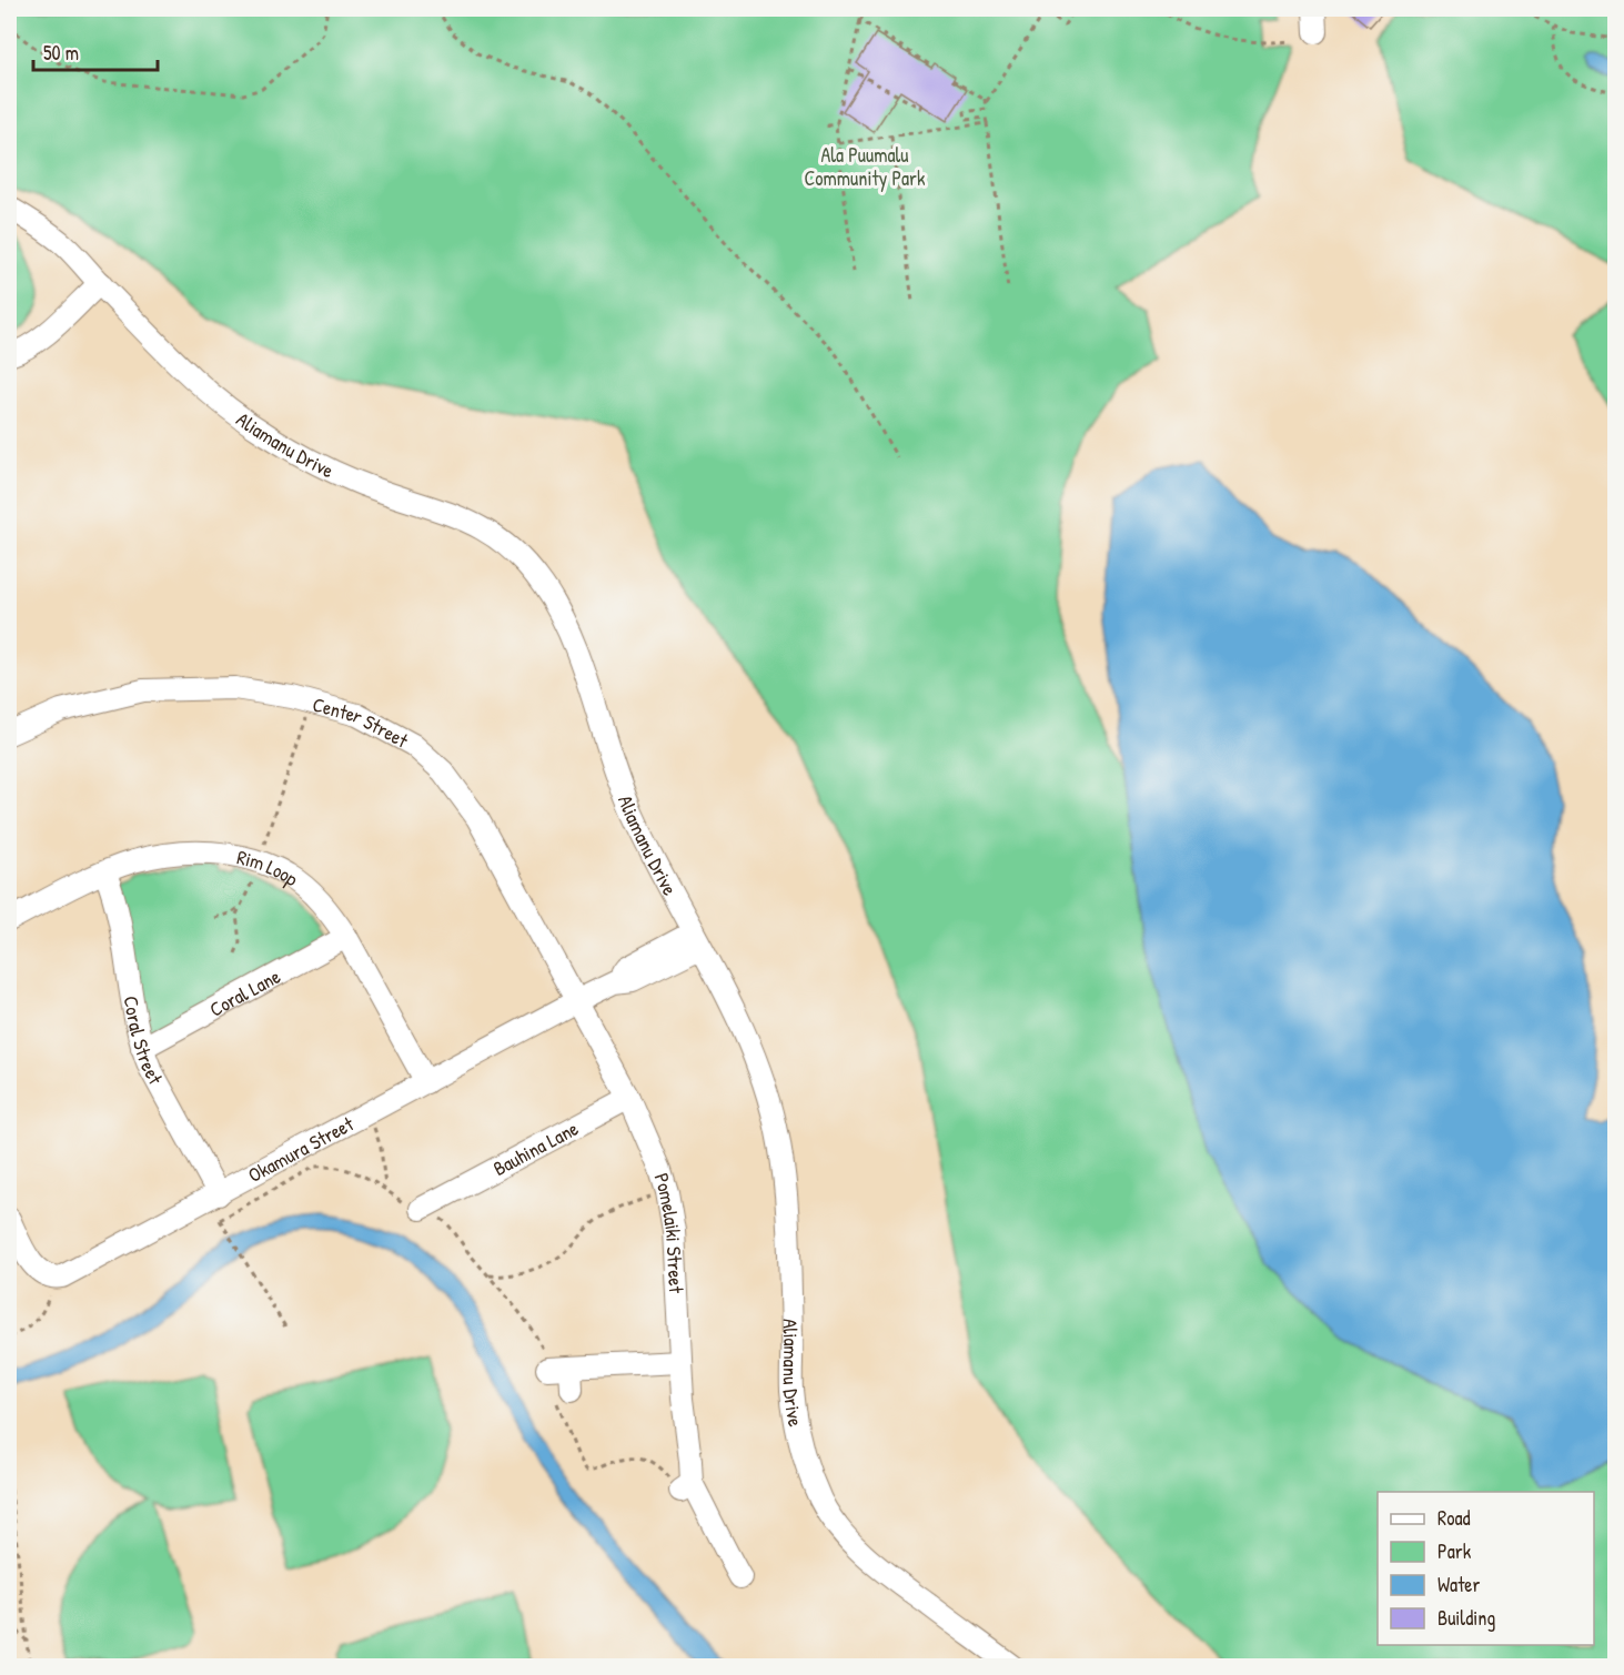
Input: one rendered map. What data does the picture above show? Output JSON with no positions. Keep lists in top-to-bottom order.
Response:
{
  "streets": {
    "street": [
      "Aliamanu Drive",
      "Center Street",
      "Rim Loop",
      "Coral Lane",
      "Coral Street",
      "Bauhina Lane",
      "Okamura Street",
      "Pomelaiki Street"
    ]
  },
  "crossings": [
    ["Aliamanu Drive", "Okamura Street"],
    ["Center Street", "Okamura Street"],
    ["Center Street", "Pomelaiki Street"],
    ["Rim Loop", "Coral Lane"],
    ["Rim Loop", "Coral Street"],
    ["Rim Loop", "Okamura Street"],
    ["Coral Lane", "Coral Street"],
    ["Coral Street", "Okamura Street"],
    ["Bauhina Lane", "Pomelaiki Street"],
    ["Okamura Street", "Pomelaiki Street"]
  ],
  "parks": ["Ala Puumalu Community Park"],
  "legend": [
    "Road",
    "Park",
    "Water",
    "Building"
  ],
  "scale_bar": "50 m"
}
